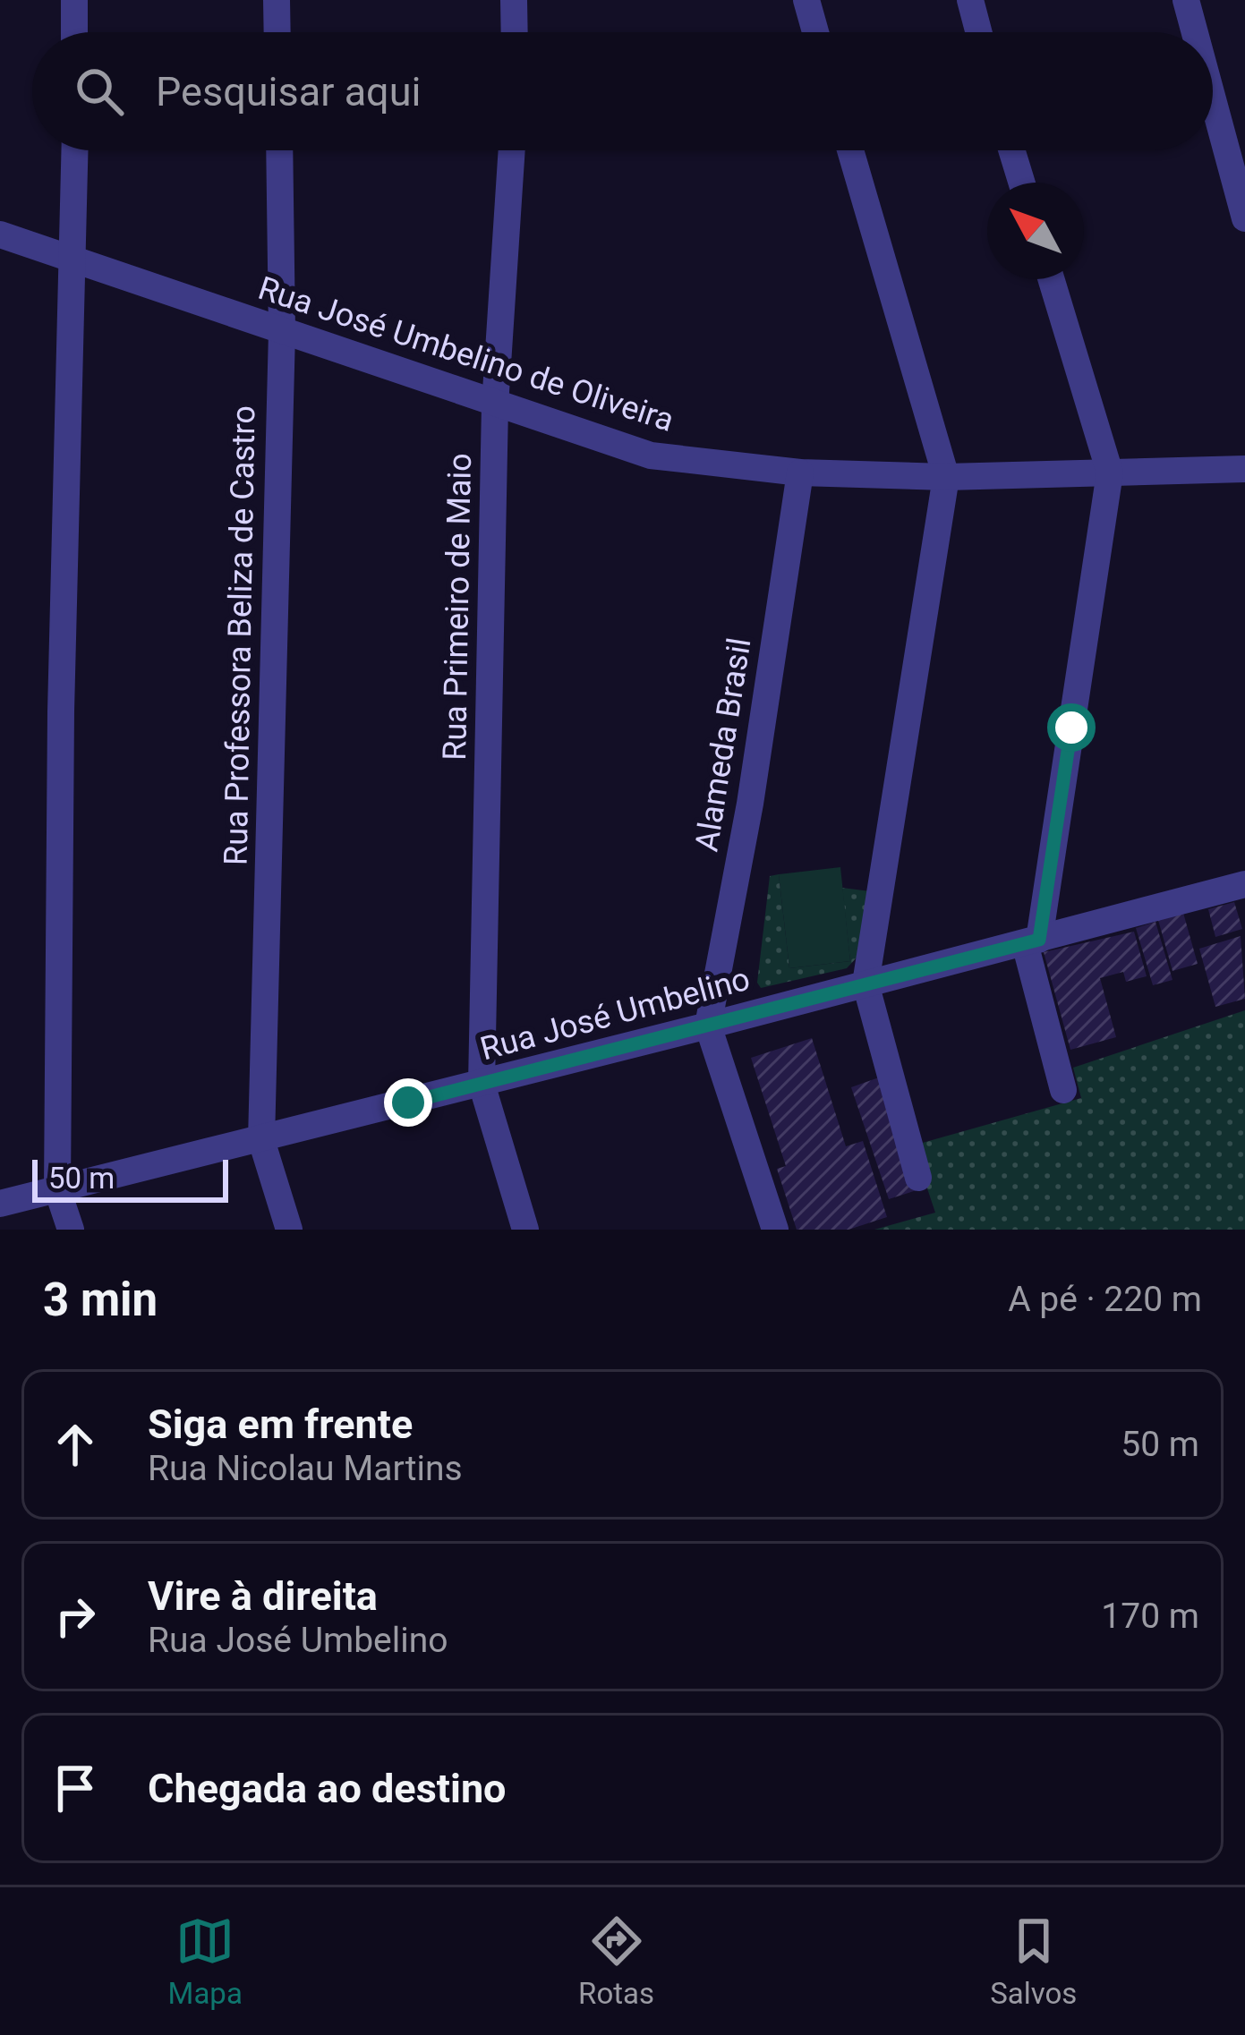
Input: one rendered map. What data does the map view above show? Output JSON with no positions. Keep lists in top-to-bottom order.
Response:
{
  "streets": {
    "street": [
      "Rua José Umbelino de Oliveira",
      "Rua Primeiro de Maio",
      "Rua Professora Beliza de Castro",
      "Alameda Brasil",
      "Rua José Umbelino"
    ]
  },
  "crossings": [
    ["Rua José Umbelino de Oliveira", "Rua Primeiro de Maio"],
    ["Rua José Umbelino de Oliveira", "Rua Professora Beliza de Castro"],
    ["Rua José Umbelino de Oliveira", "Alameda Brasil"],
    ["Rua Primeiro de Maio", "Rua José Umbelino"],
    ["Rua Professora Beliza de Castro", "Rua José Umbelino"],
    ["Alameda Brasil", "Rua José Umbelino"]
  ],
  "scale_bar": "50 m",
  "north": "top left",
  "page": {
    "search": "Pesquisar aqui",
    "scale": "50 m",
    "heading": ["3 min", "A pé · 220 m"],
    "list": [
      ["Siga em frente", "Rua Nicolau Martins", "50 m"],
      ["Vire à direita", "Rua José Umbelino", "170 m"],
      "Chegada ao destino"
    ],
    "nav": ["Mapa", "Rotas", "Salvos"]
  }
}
